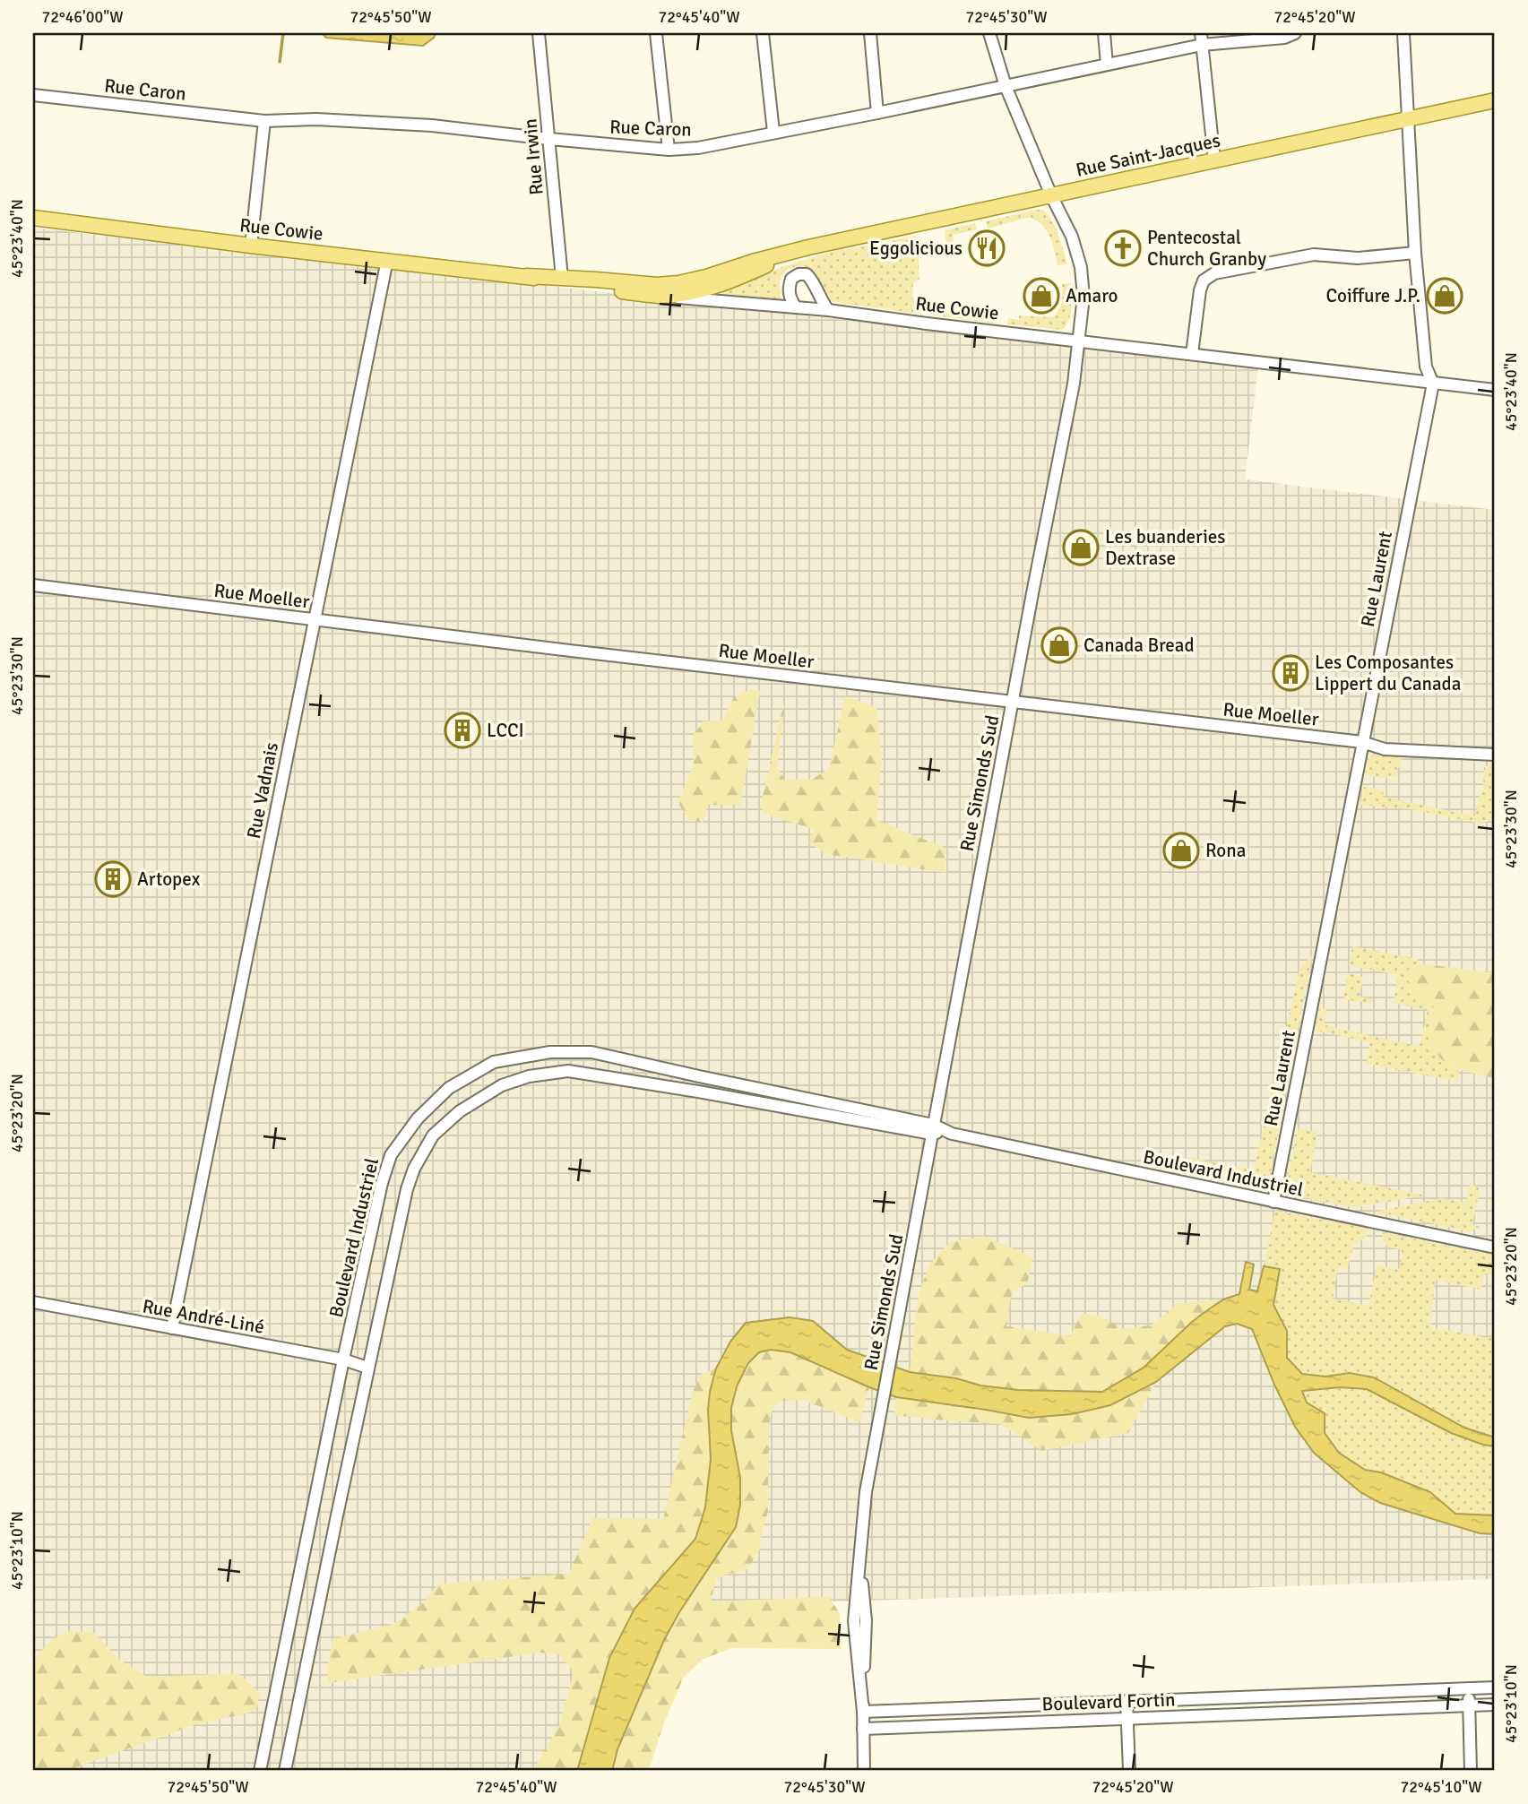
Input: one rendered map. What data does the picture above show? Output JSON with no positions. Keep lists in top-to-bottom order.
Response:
{
  "streets": {
    "main road": ["Rue Saint-Jacques", "Rue Cowie"],
    "street": [
      "Rue Caron",
      "Rue Irwin",
      "Rue Laurent",
      "Rue Moeller",
      "Rue Simonds Sud",
      "Rue Vadnais",
      "Boulevard Industriel",
      "Rue André-Liné",
      "Boulevard Fortin"
    ]
  },
  "crossings": [
    ["Rue Caron", "Rue Irwin"],
    ["Rue Caron", "Rue Simonds Sud"],
    ["Rue Saint-Jacques", "Rue Irwin"],
    ["Rue Saint-Jacques", "Rue Cowie"],
    ["Rue Saint-Jacques", "Rue Laurent"],
    ["Rue Saint-Jacques", "Rue Simonds Sud"],
    ["Rue Irwin", "Rue Cowie"],
    ["Rue Cowie", "Rue Laurent"],
    ["Rue Cowie", "Rue Simonds Sud"],
    ["Rue Cowie", "Rue Vadnais"],
    ["Rue Laurent", "Rue Moeller"],
    ["Rue Laurent", "Boulevard Industriel"],
    ["Rue Moeller", "Rue Simonds Sud"],
    ["Rue Moeller", "Rue Vadnais"],
    ["Rue Simonds Sud", "Boulevard Industriel"],
    ["Rue Simonds Sud", "Boulevard Fortin"],
    ["Rue Vadnais", "Rue André-Liné"],
    ["Boulevard Industriel", "Rue André-Liné"]
  ],
  "places": {
    "restaurant": ["Eggolicious"],
    "church": ["Pentecostal Church Granby"],
    "shop": [
      "Amaro",
      "Coiffure J.P.",
      "Les buanderies Dextrase",
      "Canada Bread",
      "Rona"
    ],
    "building": ["Les Composantes Lippert du Canada", "LCCI", "Artopex"]
  },
  "coordinates": [
    "72°46'00\"W",
    "72°45'50\"W",
    "72°45'40\"W",
    "72°45'30\"W",
    "72°45'20\"W",
    "45°23'40\"N",
    "45°23'30\"N",
    "45°23'20\"N",
    "45°23'10\"N",
    "72°45'10\"W"
  ]
}
